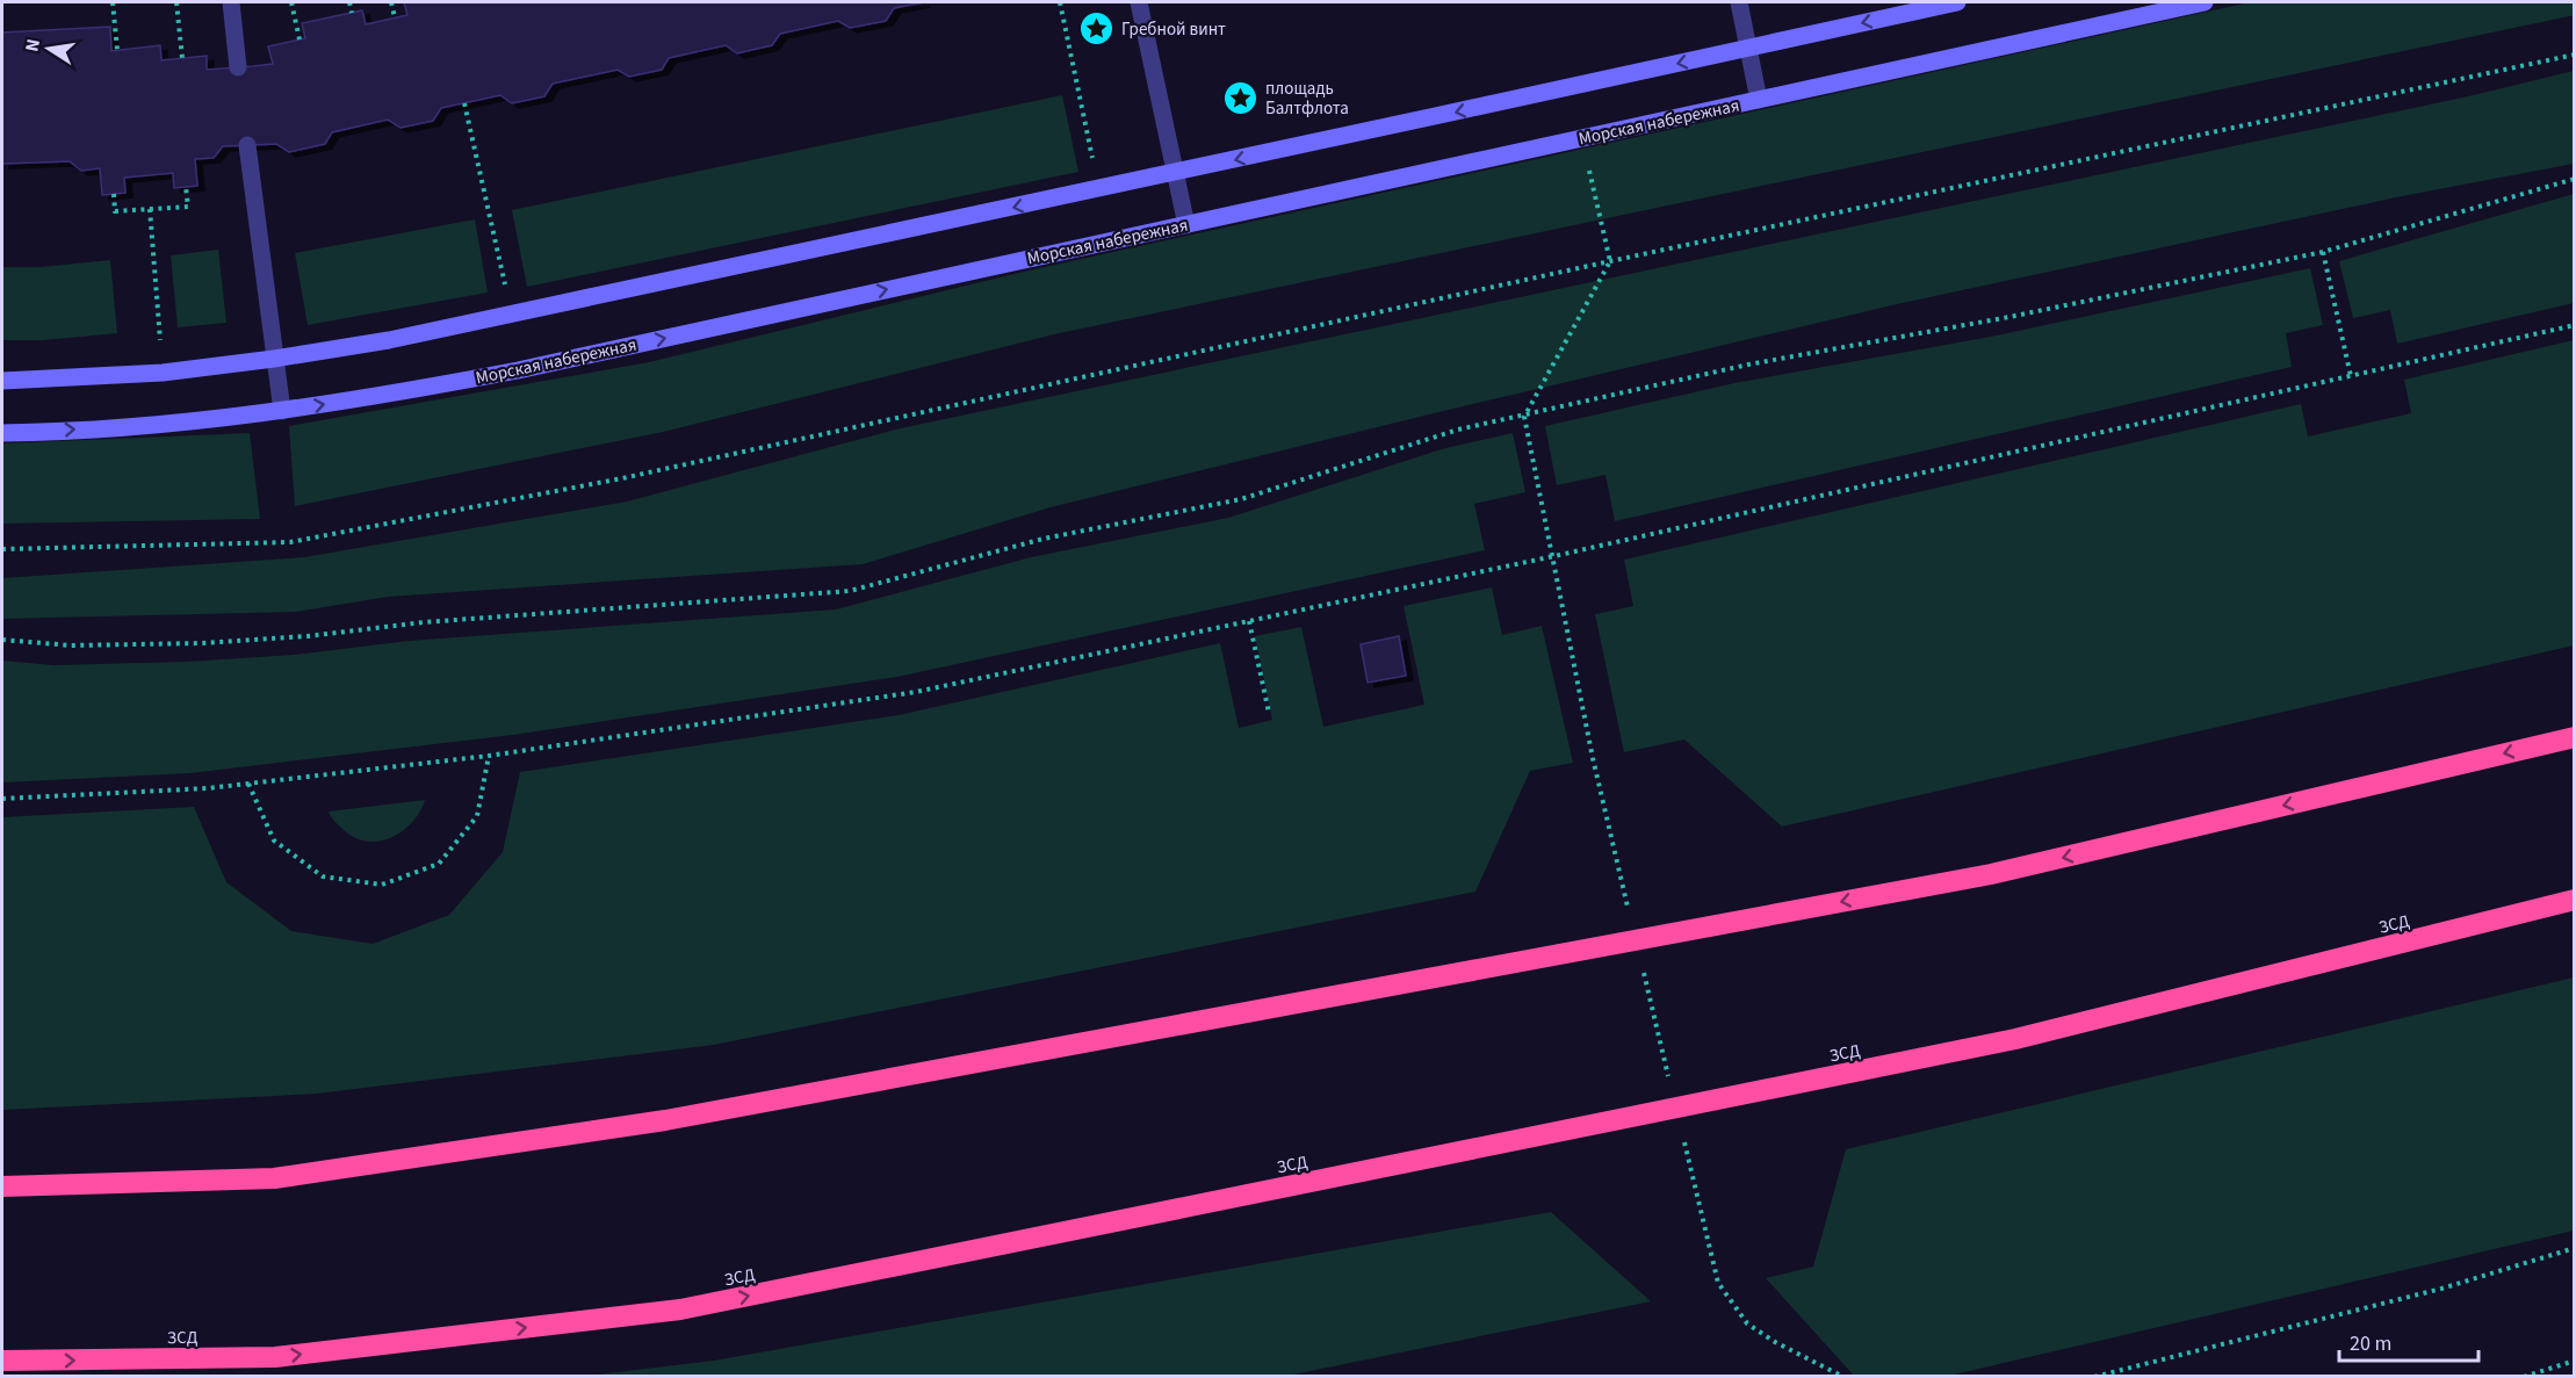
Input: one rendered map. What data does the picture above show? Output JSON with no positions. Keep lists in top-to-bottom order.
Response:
{
  "streets": {
    "highway": ["ЗСД"],
    "street": ["Морская набережная"]
  },
  "places": {
    "place": ["Гребной винт", "площадь Балтфлота"]
  },
  "scale_bar": "20 m",
  "north": "left"
}
